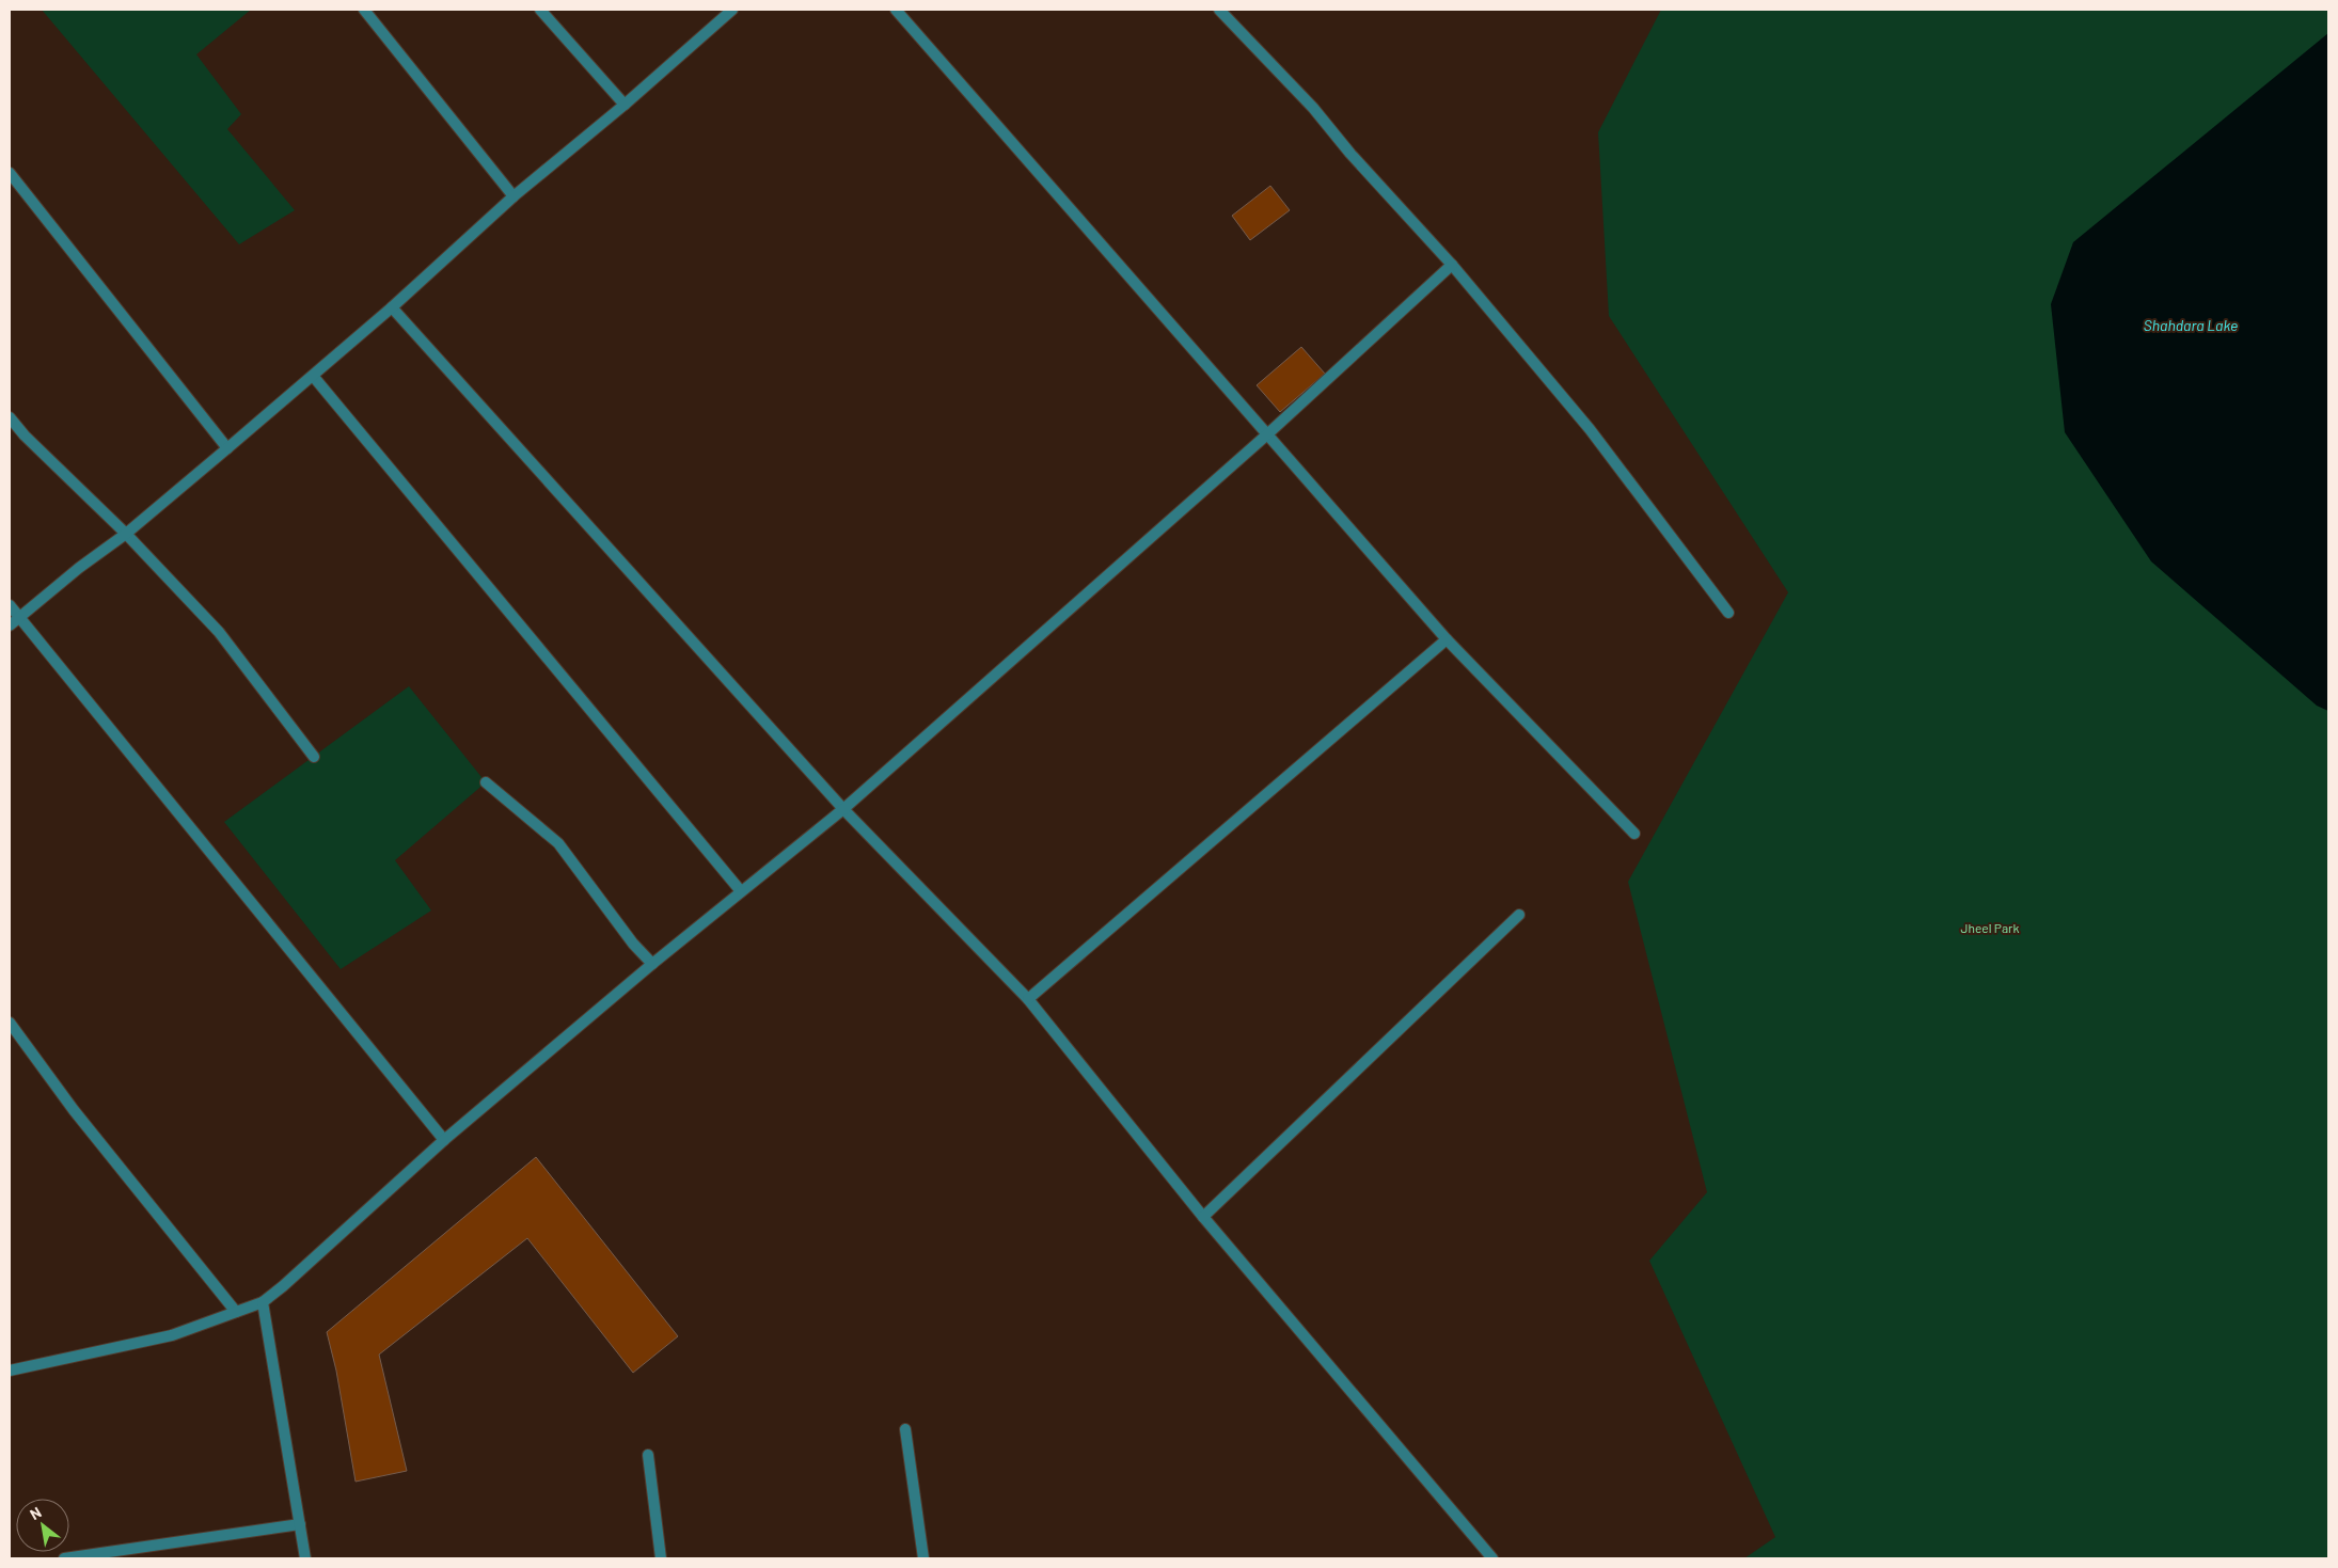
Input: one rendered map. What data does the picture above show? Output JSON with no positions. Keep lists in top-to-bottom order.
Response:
{
  "water": ["Shahdara Lake"],
  "parks": ["Jheel Park"],
  "north": "top left"
}
